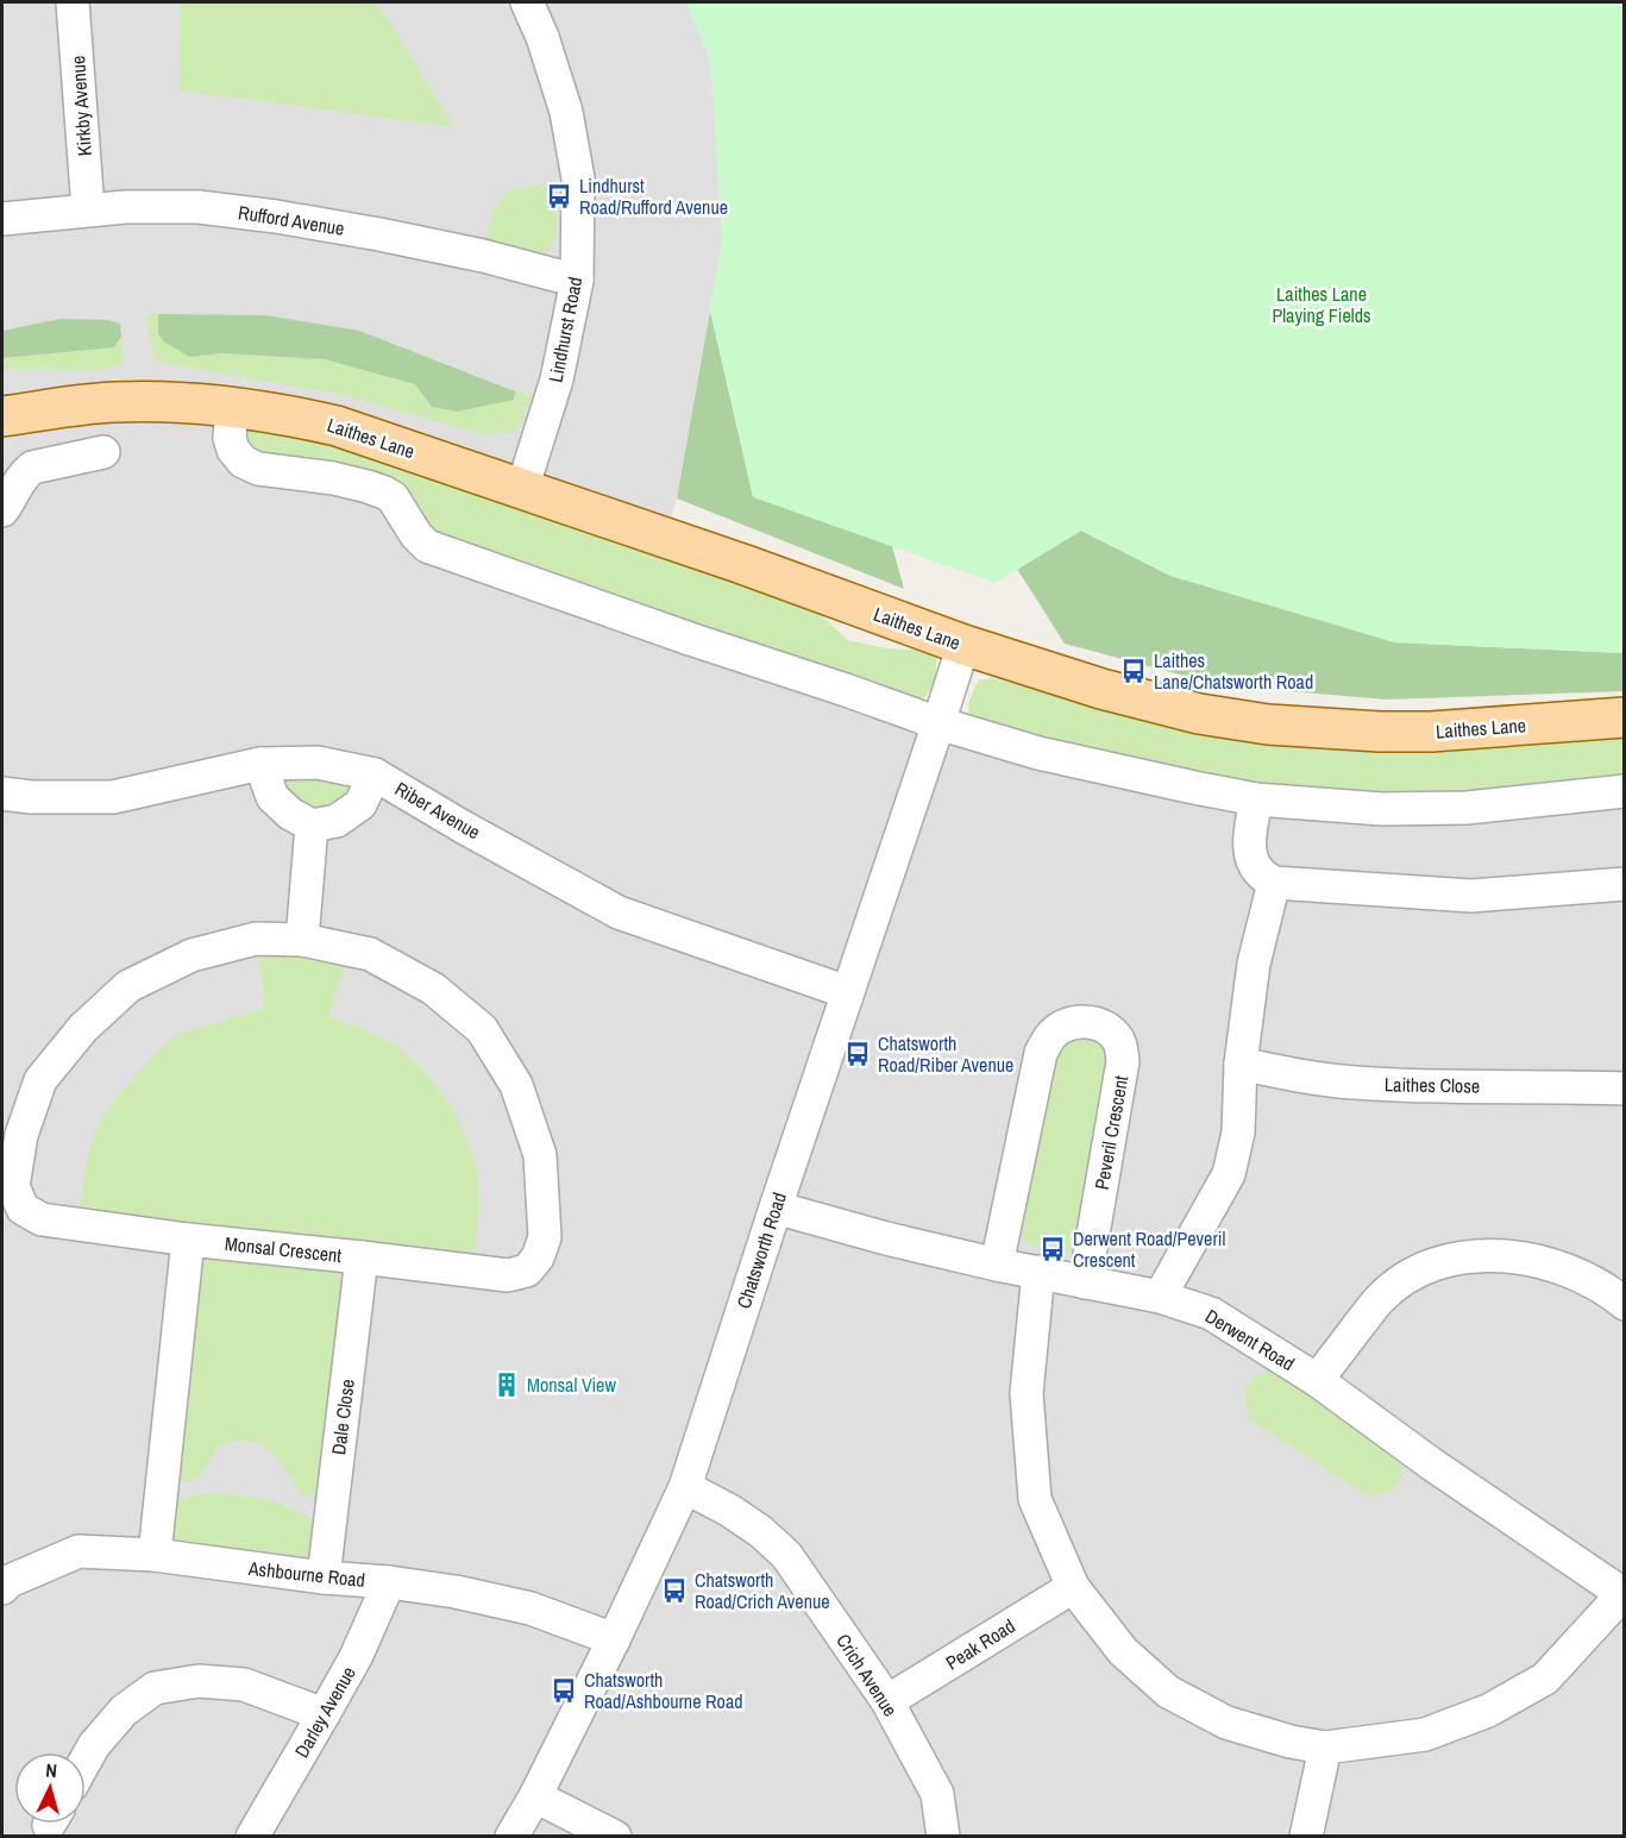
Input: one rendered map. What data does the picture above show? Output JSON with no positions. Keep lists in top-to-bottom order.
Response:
{
  "streets": {
    "main road": ["Laithes Lane"],
    "street": [
      "Kirkby Avenue",
      "Rufford Avenue",
      "Lindhurst Road",
      "Riber Avenue",
      "Laithes Close",
      "Peveril Crescent",
      "Monsal Crescent",
      "Chatsworth Road",
      "Derwent Road",
      "Dale Close",
      "Ashbourne Road",
      "Peak Road",
      "Crich Avenue",
      "Darley Avenue"
    ]
  },
  "crossings": [
    ["Kirkby Avenue", "Rufford Avenue"],
    ["Rufford Avenue", "Lindhurst Road"],
    ["Lindhurst Road", "Laithes Lane"],
    ["Laithes Lane", "Chatsworth Road"],
    ["Riber Avenue", "Chatsworth Road"],
    ["Peveril Crescent", "Derwent Road"],
    ["Monsal Crescent", "Dale Close"],
    ["Chatsworth Road", "Derwent Road"],
    ["Chatsworth Road", "Ashbourne Road"],
    ["Chatsworth Road", "Crich Avenue"],
    ["Dale Close", "Ashbourne Road"],
    ["Ashbourne Road", "Darley Avenue"],
    ["Peak Road", "Crich Avenue"]
  ],
  "parks": ["Laithes Lane Playing Fields"],
  "places": {
    "bus stop": [
      "Lindhurst Road/Rufford Avenue",
      "Laithes Lane/Chatsworth Road",
      "Chatsworth Road/Riber Avenue",
      "Derwent Road/Peveril Crescent",
      "Chatsworth Road/Crich Avenue",
      "Chatsworth Road/Ashbourne Road"
    ],
    "building": ["Monsal View"]
  },
  "north": "top"
}
